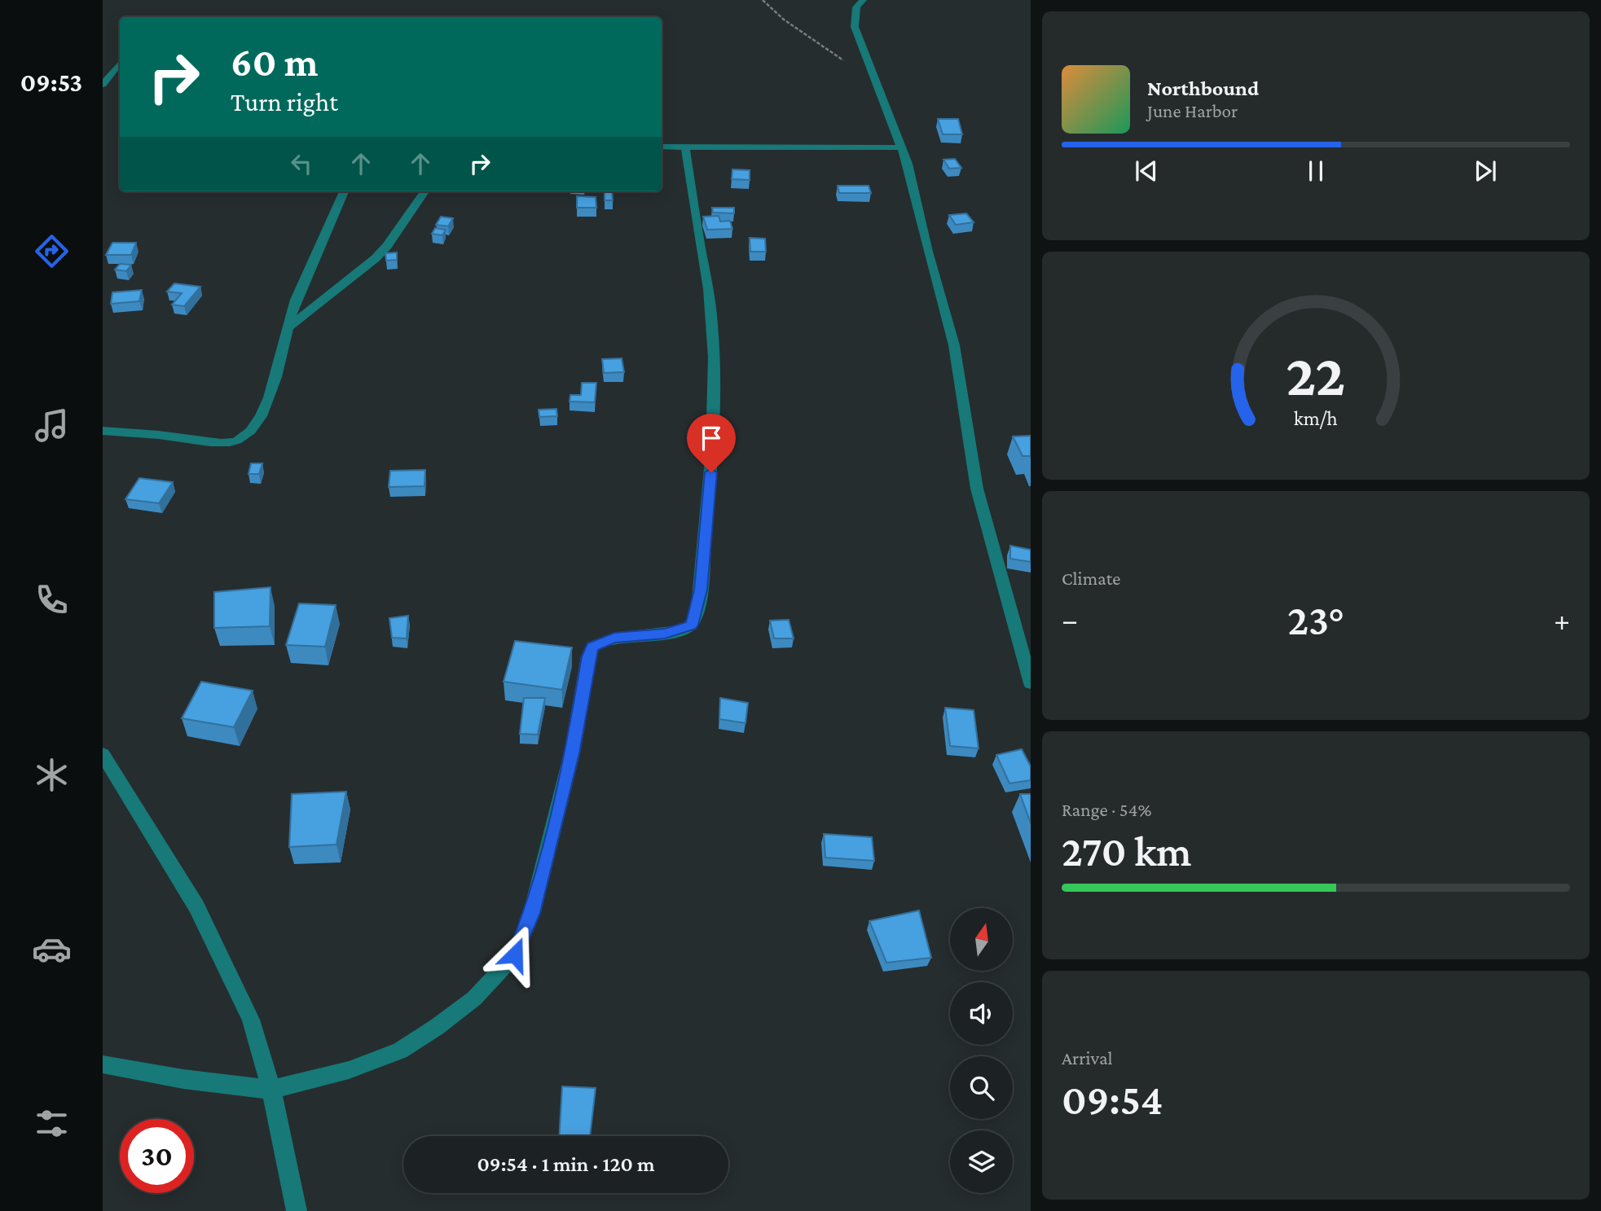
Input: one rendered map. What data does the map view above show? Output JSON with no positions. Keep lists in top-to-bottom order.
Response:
{
  "north": "top",
  "page": {
    "tabs": "09:53",
    "turn": ["60 m", "Turn right"],
    "song": ["Northbound", "June Harbor"],
    "tile": [
      "Climate",
      ["Range · 54%", "270 km"],
      ["Arrival", "09:54"]
    ],
    "heat": ["−", "23°", "+"],
    "limit": "30",
    "trip": "09:54 · 1 min · 120 m",
    "gauge": ["22", "km/h"]
  }
}
